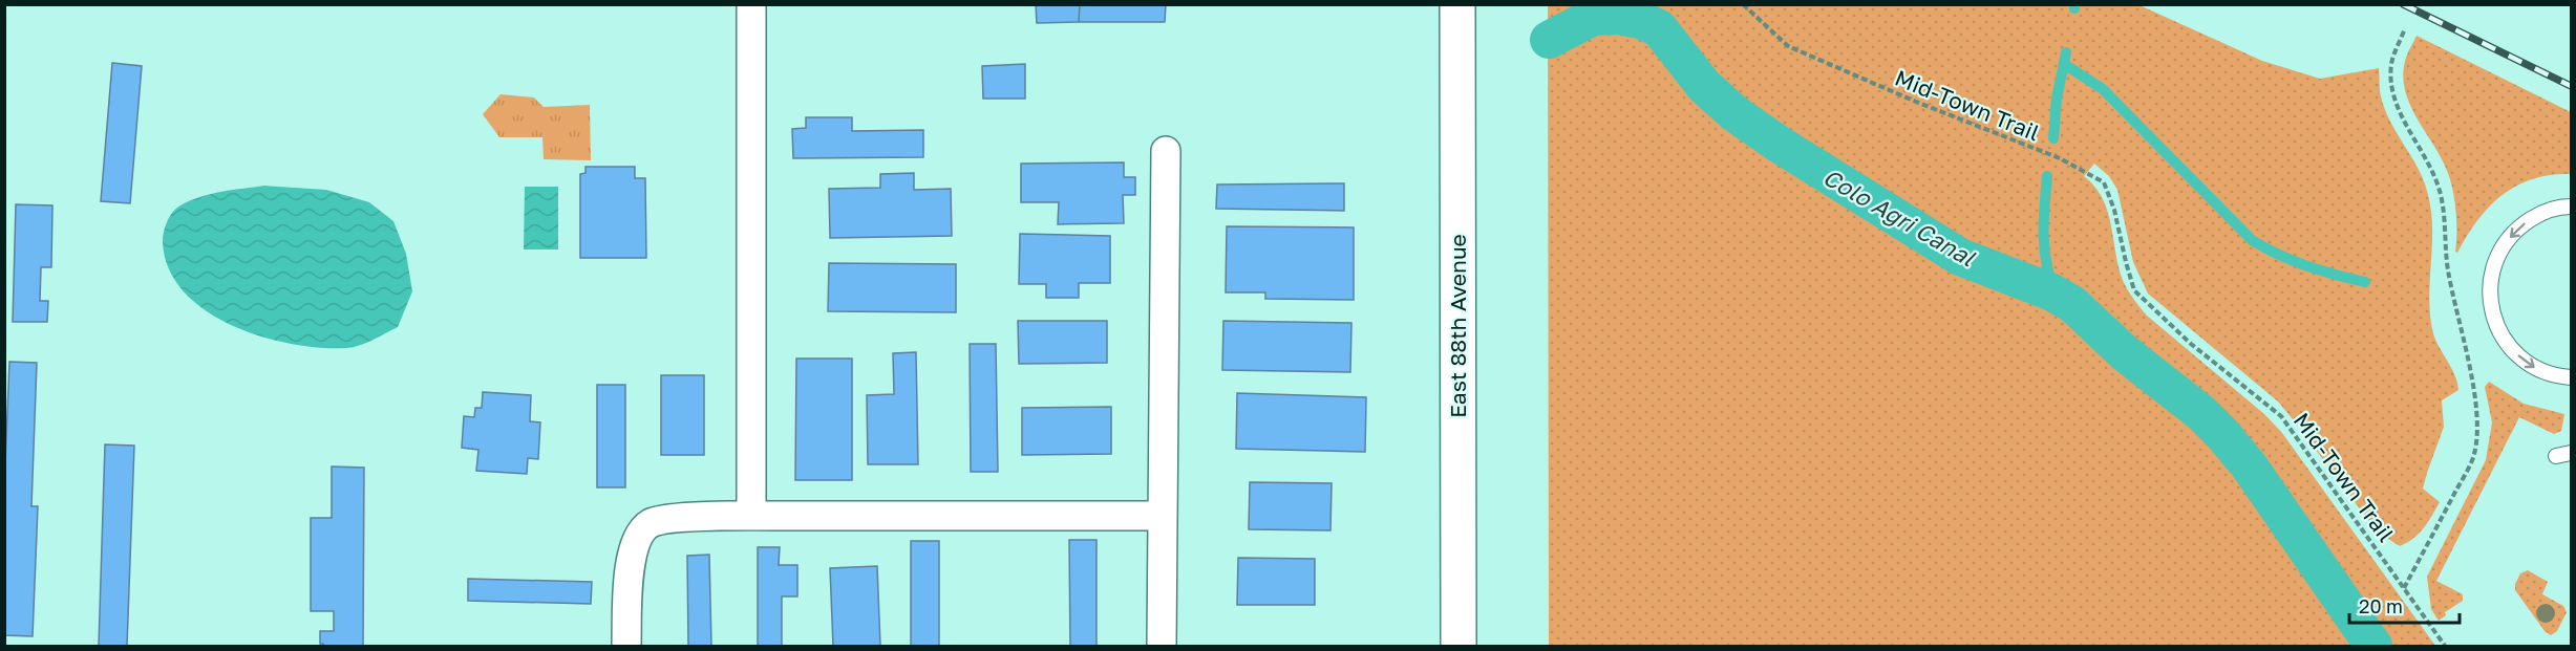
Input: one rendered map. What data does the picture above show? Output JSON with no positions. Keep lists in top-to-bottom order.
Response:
{
  "streets": {
    "main road": ["East 88th Avenue"],
    "path": ["Mid-Town Trail"]
  },
  "water": ["Colo Agri Canal"],
  "scale_bar": "20 m"
}
